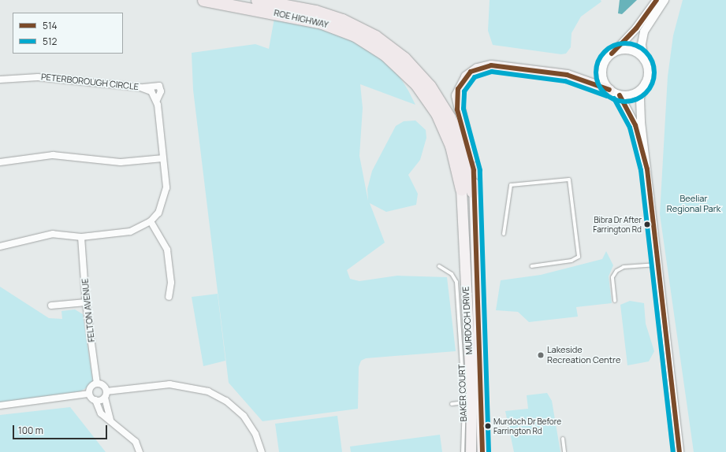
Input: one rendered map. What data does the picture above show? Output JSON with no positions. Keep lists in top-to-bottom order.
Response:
{
  "streets": {
    "highway": ["ROE HIGHWAY"],
    "main road": ["MURDOCH DRIVE"],
    "street": ["PETERBOROUGH CIRCLE", "FELTON AVENUE"],
    "lane": ["BAKER COURT"]
  },
  "crossings": [
    ["ROE HIGHWAY", "MURDOCH DRIVE"]
  ],
  "parks": ["Beeliar Regional Park"],
  "places": ["Bibra Dr After Farrington Rd", "Lakeside Recreation Centre", "Murdoch Dr Before Farrington Rd"],
  "lines": ["transit line 514", "transit line 512"],
  "legend": ["514", "512"],
  "scale_bar": "100 m"
}
